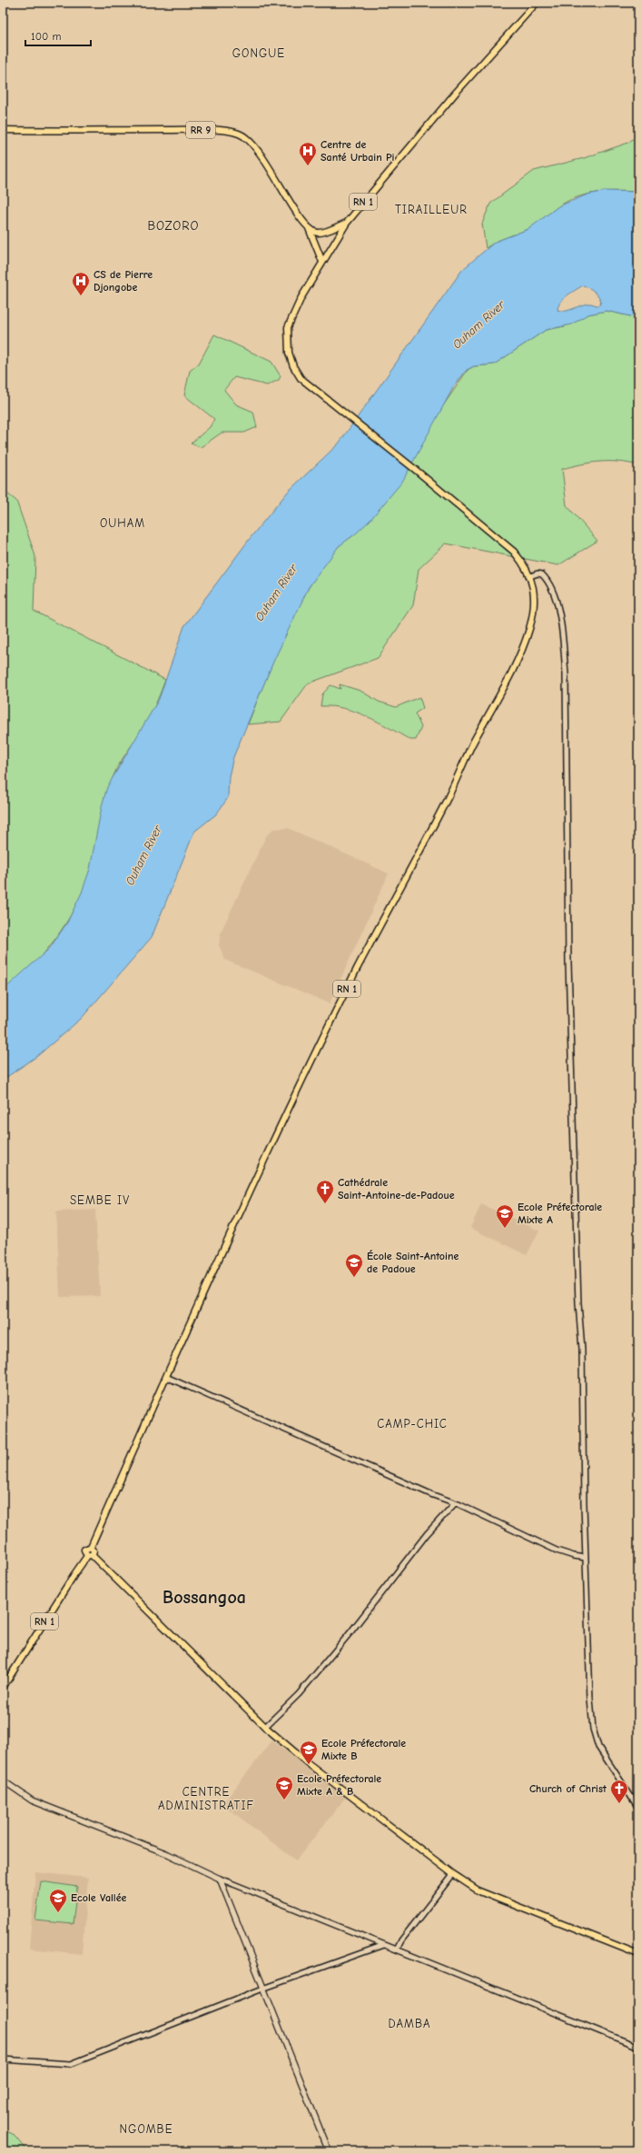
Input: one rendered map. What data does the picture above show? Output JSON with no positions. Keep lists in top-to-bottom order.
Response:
{
  "streets": {
    "main road": ["RR 9", "RN 1"]
  },
  "crossings": [
    ["RR 9", "RN 1"]
  ],
  "districts": [
    "GONGUE",
    "TIRAILLEUR",
    "BOZORO",
    "OUHAM",
    "SEMBE IV",
    "CAMP-CHIC",
    "Bossangoa",
    "CENTRE ADMINISTRATIF",
    "DAMBA",
    "NGOMBE"
  ],
  "water": ["Ouham River"],
  "places": {
    "hospital": ["Centre de Santé Urbain Pi", "CS de Pierre Djongobe"],
    "church": ["Cathédrale Saint-Antoine-de-Padoue", "Church of Christ"],
    "school or university": [
      "Ecole Préfectorale Mixte A",
      "École Saint-Antoine de Padoue",
      "Ecole Préfectorale Mixte B",
      "Ecole Préfectorale Mixte A & B",
      "Ecole Vallée"
    ]
  },
  "scale_bar": "100 m"
}
